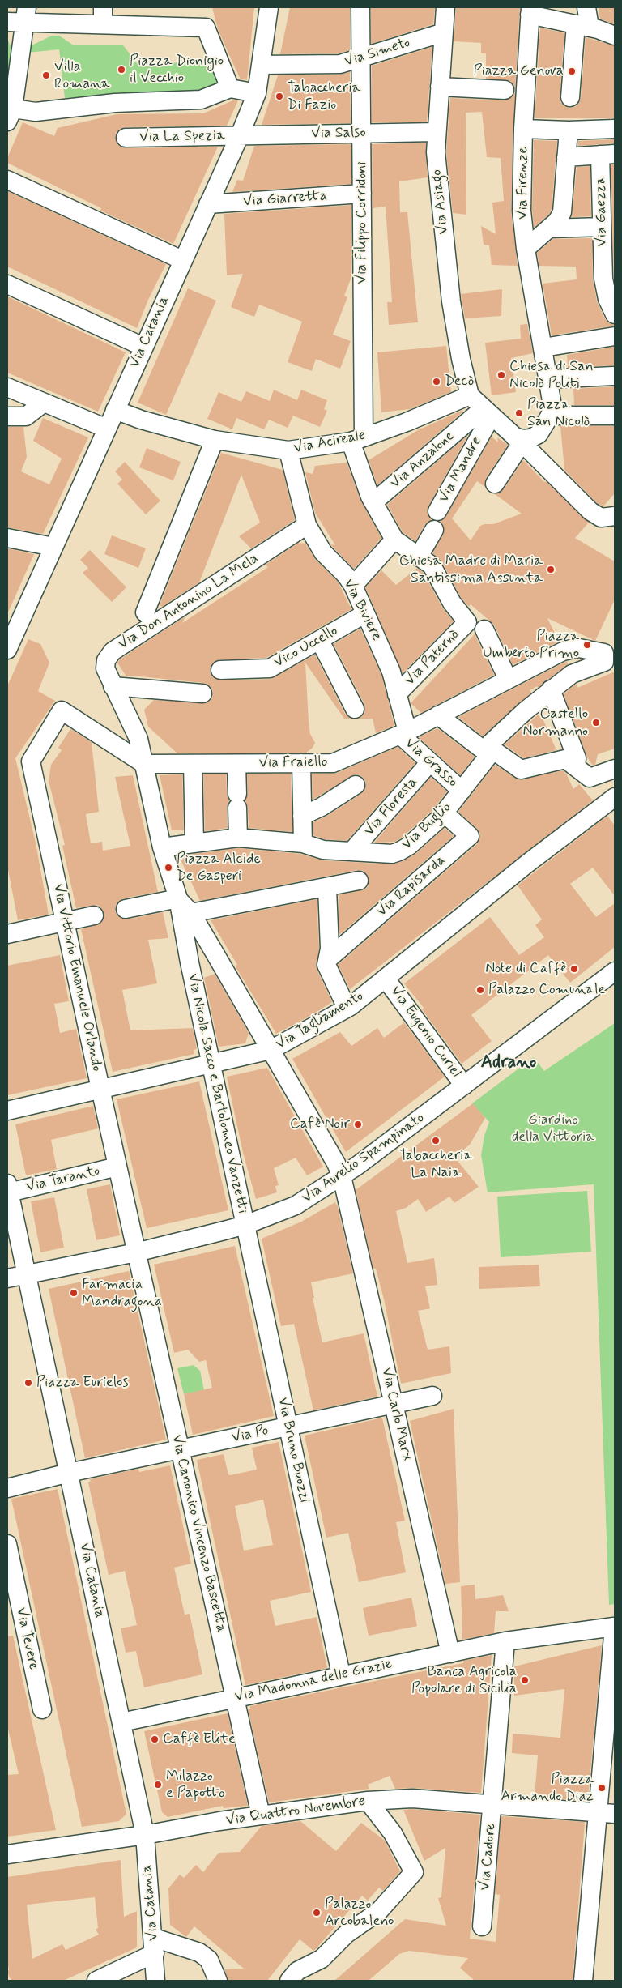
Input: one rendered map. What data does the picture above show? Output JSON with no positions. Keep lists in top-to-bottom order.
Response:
{
  "streets": {
    "street": [
      "Via Simeto",
      "Via Salso",
      "Via La Spezia",
      "Via Firenze",
      "Via Giarretta",
      "Via Asiago",
      "Via Gaezza",
      "Via Filippo Corridoni",
      "Via Catania",
      "Via Acireale",
      "Via Anzalone",
      "Via Mandre",
      "Via Don Antonino La Mela",
      "Via Biviere",
      "Vico Uccello",
      "Via Paternò",
      "Via Fraiello",
      "Via Grasso",
      "Via Floresta",
      "Via Buglio",
      "Via Rapisarda",
      "Via Vittorio Emanuele Orlando",
      "Via Tagliamento",
      "Via Eugenio Curiel",
      "Via Nicola Sacco e Bartolomeo Vanzetti",
      "Via Aurelio Spampinato",
      "Via Taranto",
      "Via Carlo Marx",
      "Via Po",
      "Via Bruno Buozzi",
      "Via Canonico Vincenzo Bascetta",
      "Via Tevere",
      "Via Madonna delle Grazie",
      "Via Quattro Novembre",
      "Via Cadore"
    ]
  },
  "crossings": [
    ["Via Simeto", "Via Asiago"],
    ["Via Simeto", "Via Filippo Corridoni"],
    ["Via Simeto", "Via Catania"],
    ["Via Salso", "Via La Spezia"],
    ["Via Salso", "Via Asiago"],
    ["Via Salso", "Via Filippo Corridoni"],
    ["Via Salso", "Via Catania"],
    ["Via La Spezia", "Via Catania"],
    ["Via Giarretta", "Via Filippo Corridoni"],
    ["Via Giarretta", "Via Catania"],
    ["Via Asiago", "Via Acireale"],
    ["Via Filippo Corridoni", "Via Acireale"],
    ["Via Filippo Corridoni", "Via Paternò"],
    ["Via Catania", "Via Acireale"],
    ["Via Catania", "Via Aurelio Spampinato"],
    ["Via Catania", "Via Taranto"],
    ["Via Catania", "Via Po"],
    ["Via Catania", "Via Madonna delle Grazie"],
    ["Via Catania", "Via Quattro Novembre"],
    ["Via Acireale", "Via Biviere"],
    ["Via Acireale", "Via Paternò"],
    ["Via Anzalone", "Via Mandre"],
    ["Via Anzalone", "Via Paternò"],
    ["Via Don Antonino La Mela", "Via Biviere"],
    ["Via Don Antonino La Mela", "Via Fraiello"],
    ["Via Don Antonino La Mela", "Via Buglio"],
    ["Via Don Antonino La Mela", "Via Vittorio Emanuele Orlando"],
    ["Via Don Antonino La Mela", "Via Nicola Sacco e Bartolomeo Vanzetti"],
    ["Via Biviere", "Vico Uccello"],
    ["Via Biviere", "Via Paternò"],
    ["Via Biviere", "Via Fraiello"],
    ["Via Biviere", "Via Grasso"],
    ["Via Fraiello", "Via Grasso"],
    ["Via Fraiello", "Via Buglio"],
    ["Via Fraiello", "Via Vittorio Emanuele Orlando"],
    ["Via Grasso", "Via Floresta"],
    ["Via Grasso", "Via Buglio"],
    ["Via Floresta", "Via Buglio"],
    ["Via Buglio", "Via Rapisarda"],
    ["Via Buglio", "Via Nicola Sacco e Bartolomeo Vanzetti"],
    ["Via Vittorio Emanuele Orlando", "Via Tagliamento"],
    ["Via Vittorio Emanuele Orlando", "Via Aurelio Spampinato"],
    ["Via Vittorio Emanuele Orlando", "Via Taranto"],
    ["Via Vittorio Emanuele Orlando", "Via Canonico Vincenzo Bascetta"],
    ["Via Tagliamento", "Via Eugenio Curiel"],
    ["Via Tagliamento", "Via Nicola Sacco e Bartolomeo Vanzetti"],
    ["Via Tagliamento", "Via Carlo Marx"],
    ["Via Eugenio Curiel", "Via Aurelio Spampinato"],
    ["Via Nicola Sacco e Bartolomeo Vanzetti", "Via Aurelio Spampinato"],
    ["Via Nicola Sacco e Bartolomeo Vanzetti", "Via Carlo Marx"],
    ["Via Nicola Sacco e Bartolomeo Vanzetti", "Via Bruno Buozzi"],
    ["Via Aurelio Spampinato", "Via Carlo Marx"],
    ["Via Aurelio Spampinato", "Via Bruno Buozzi"],
    ["Via Aurelio Spampinato", "Via Canonico Vincenzo Bascetta"],
    ["Via Carlo Marx", "Via Po"],
    ["Via Carlo Marx", "Via Madonna delle Grazie"],
    ["Via Po", "Via Bruno Buozzi"],
    ["Via Po", "Via Canonico Vincenzo Bascetta"],
    ["Via Bruno Buozzi", "Via Madonna delle Grazie"],
    ["Via Canonico Vincenzo Bascetta", "Via Madonna delle Grazie"],
    ["Via Canonico Vincenzo Bascetta", "Via Quattro Novembre"],
    ["Via Madonna delle Grazie", "Via Quattro Novembre"],
    ["Via Madonna delle Grazie", "Via Cadore"],
    ["Via Quattro Novembre", "Via Cadore"]
  ],
  "districts": ["Adrano"],
  "parks": ["Giardino della Vittoria"],
  "places": [
    "Piazza Dionigio il Vecchio",
    "Piazza Genova",
    "Villa Romana",
    "Tabaccheria Di Fazio",
    "Chiesa di San Nicolò Politi",
    "Decò",
    "Piazza San Nicolò",
    "Chiesa Madre di Maria Santissima Assunta",
    "Piazza Umberto Primo",
    "Castello Normanno",
    "Piazza Alcide De Gasperi",
    "Note di Caffè",
    "Palazzo Comunale",
    "Cafè Noir",
    "Tabaccheria La Naia",
    "Farmacia Mandragona",
    "Piazza Eurielos",
    "Banca Agricola Popolare di Sicilia",
    "Caffè Elite",
    "Milazzo e Papotto",
    "Piazza Armando Diaz",
    "Palazzo Arcobaleno"
  ]
}
